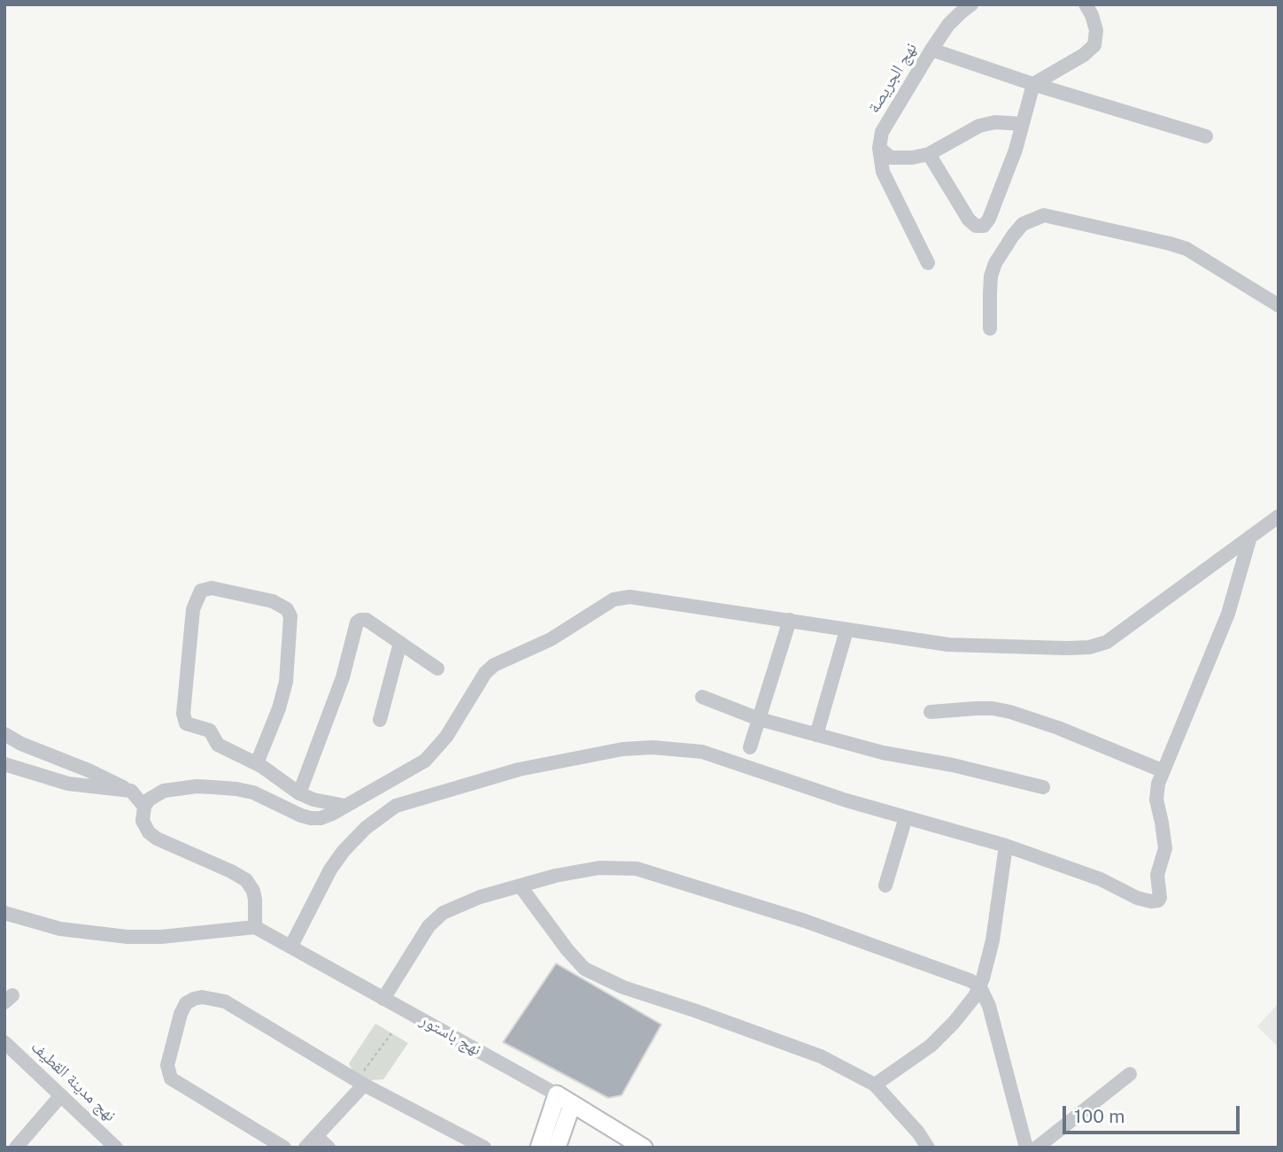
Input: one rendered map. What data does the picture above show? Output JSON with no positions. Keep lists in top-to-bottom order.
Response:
{
  "streets": {
    "main road": ["نهج باستور"],
    "street": ["نهج الجريصة", "نهج مدينة القطيف"]
  },
  "scale_bar": "100 m"
}
